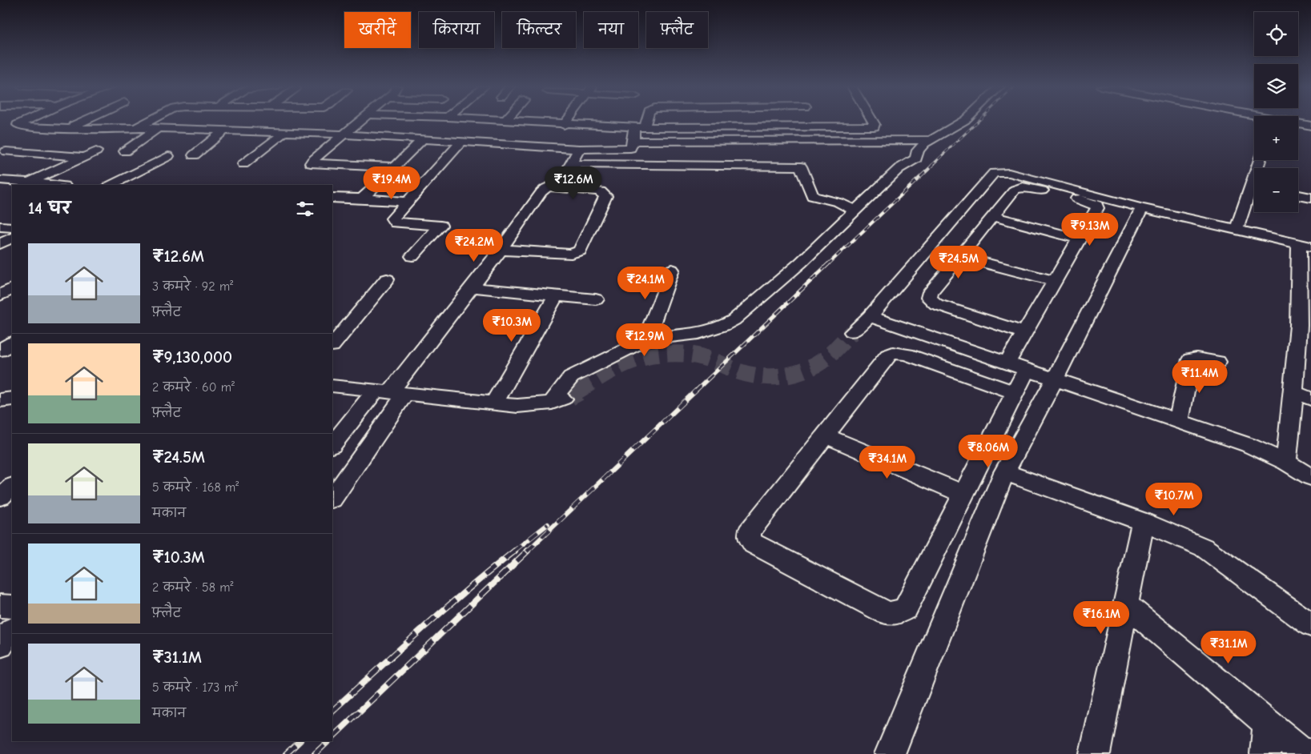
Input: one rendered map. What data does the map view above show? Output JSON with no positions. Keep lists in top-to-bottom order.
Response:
{
  "page": {
    "map_buttons": ["+", "−"],
    "chip": [
      "खरीदें",
      "किराया",
      "फ़िल्टर",
      "नया",
      "फ़्लैट"
    ],
    "price": [
      "₹19.4M",
      "₹12.6M",
      "₹9.13M",
      "₹24.2M",
      "₹24.5M",
      "₹24.1M",
      "₹10.3M",
      "₹12.9M",
      "₹11.4M",
      "₹8.06M",
      "₹34.1M",
      "₹10.7M",
      "₹16.1M",
      "₹31.1M"
    ],
    "heading": "14 घर",
    "list": [
      {
        "name": "₹12.6M",
        "note": "3 कमरे · 92 m² · फ़्लैट"
      },
      {
        "name": "₹9,130,000",
        "note": "2 कमरे · 60 m² · फ़्लैट"
      },
      {
        "name": "₹24.5M",
        "note": "5 कमरे · 168 m² · मकान"
      },
      {
        "name": "₹10.3M",
        "note": "2 कमरे · 58 m² · फ़्लैट"
      },
      {
        "name": "₹31.1M",
        "note": "5 कमरे · 173 m² · मकान"
      }
    ]
  }
}
